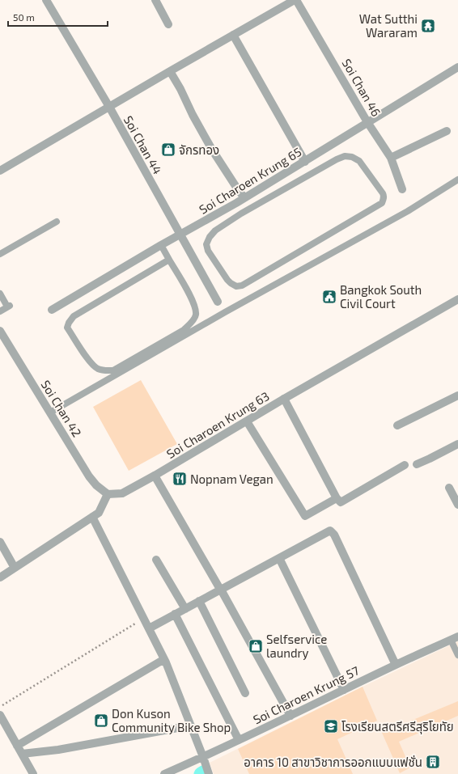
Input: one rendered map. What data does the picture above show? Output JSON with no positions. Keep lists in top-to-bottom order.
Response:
{
  "streets": {
    "street": [
      "Soi Chan 46",
      "Soi Chan 44",
      "Soi Charoen Krung 65",
      "Soi Chan 42",
      "Soi Charoen Krung 63",
      "Soi Charoen Krung 57"
    ]
  },
  "crossings": [
    ["Soi Chan 46", "Soi Charoen Krung 65"],
    ["Soi Chan 44", "Soi Charoen Krung 65"],
    ["Soi Chan 42", "Soi Charoen Krung 63"]
  ],
  "places": {
    "temple": ["Wat Sutthi Wararam"],
    "shop": ["จักรทอง", "Selfservice laundry", "Don Kuson Community Bike Shop"],
    "public building": ["Bangkok South Civil Court"],
    "restaurant": ["Nopnam Vegan"],
    "school or university": ["โรงเรียนสตรีศรีสุริโยทัย"],
    "building": ["อาคาร 10 สาขาวิชาการออกแบบแฟชั่น"]
  },
  "scale_bar": "50 m"
}
